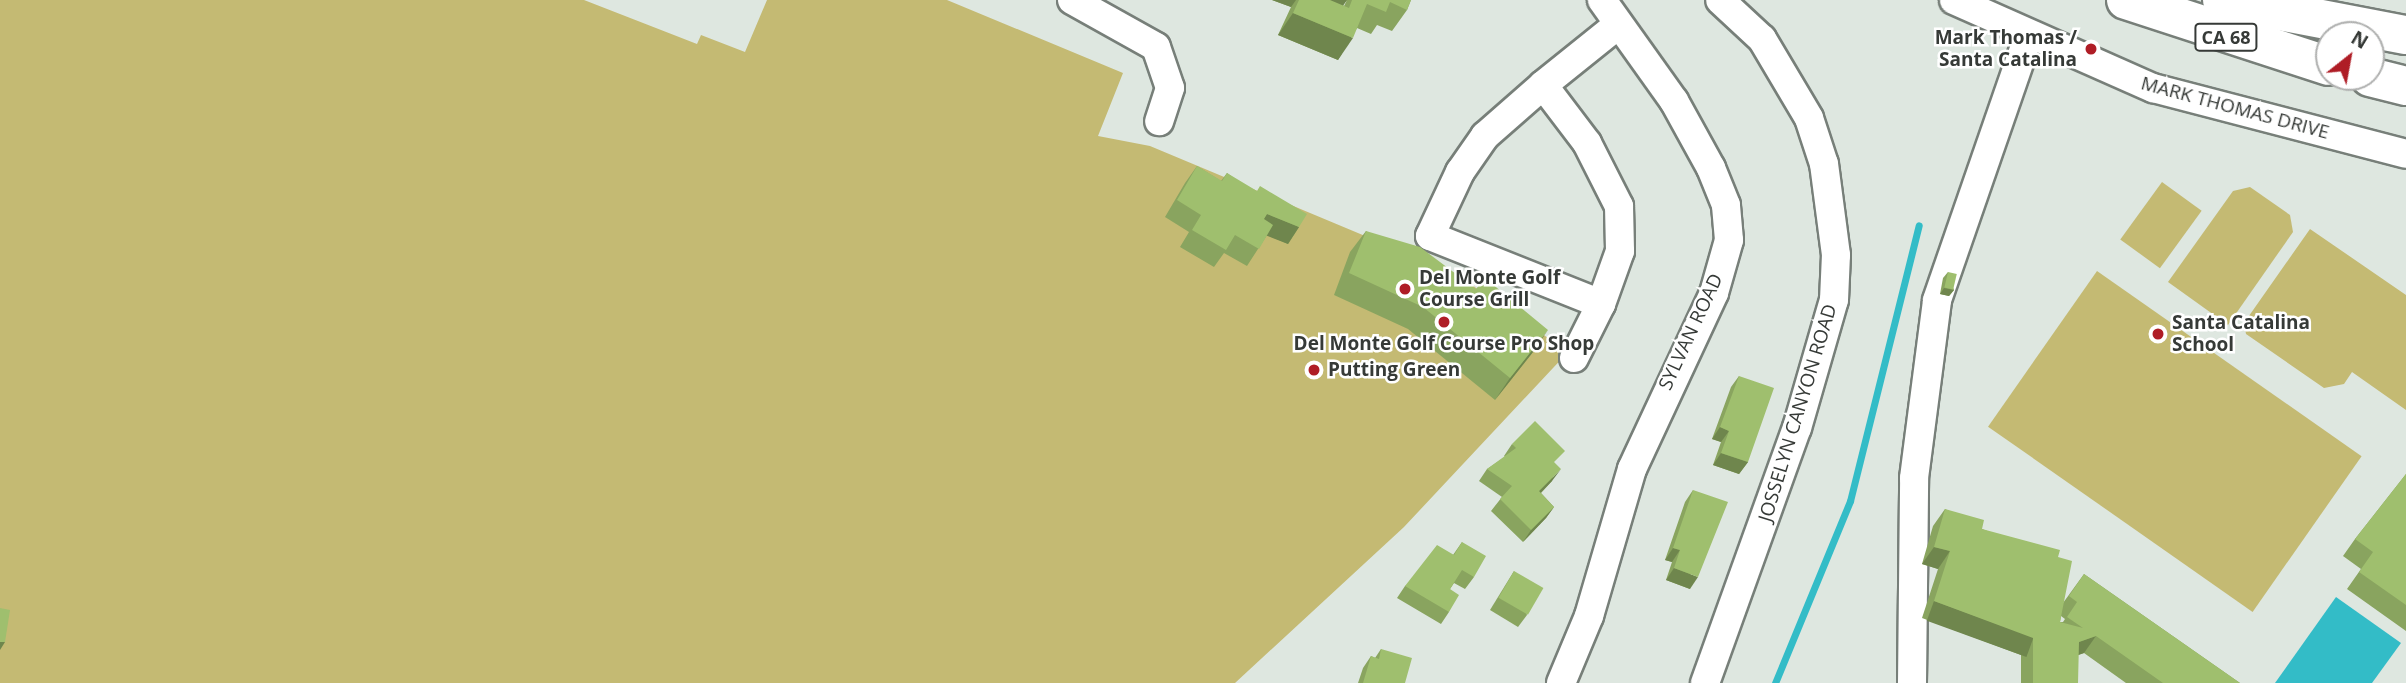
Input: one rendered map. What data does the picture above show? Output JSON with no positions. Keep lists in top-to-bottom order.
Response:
{
  "streets": {
    "highway": ["CA 68"],
    "street": ["MARK THOMAS DRIVE", "SYLVAN ROAD", "JOSSELYN CANYON ROAD"]
  },
  "places": [
    "Mark Thomas / Santa Catalina",
    "Del Monte Golf Course Grill",
    "Del Monte Golf Course Pro Shop",
    "Santa Catalina School",
    "Putting Green"
  ],
  "north": "top right"
}
